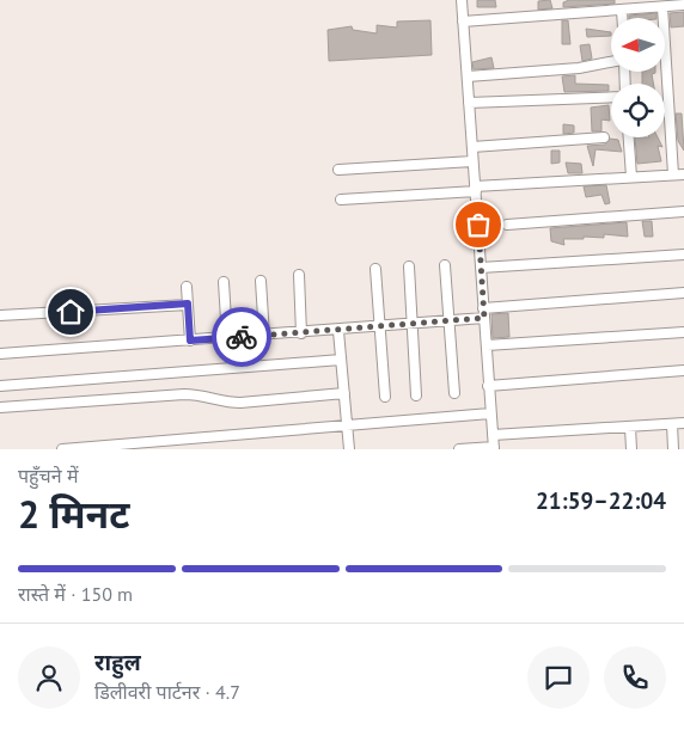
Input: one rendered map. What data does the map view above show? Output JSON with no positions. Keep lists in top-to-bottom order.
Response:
{
  "north": "left",
  "page": {
    "heading": ["2 मिनट", "पहुँचने में", "21:59–22:04"],
    "panel": ["राहुल", "डिलीवरी पार्टनर · 4.7"],
    "bar": "रास्ते में · 150 m"
  }
}
